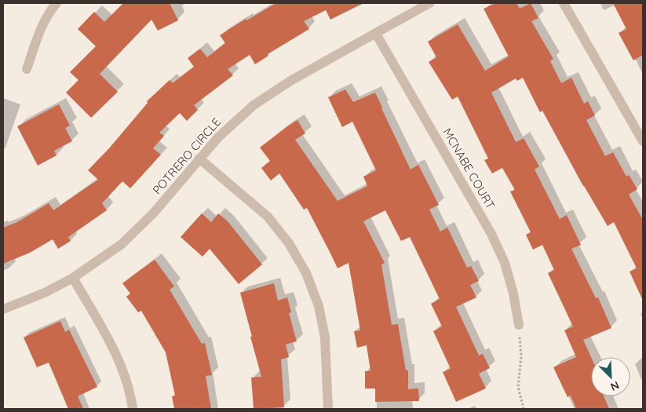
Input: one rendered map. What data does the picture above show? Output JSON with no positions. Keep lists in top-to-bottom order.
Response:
{
  "streets": {
    "street": ["POTRERO CIRCLE", "MCNABE COURT"]
  },
  "crossings": [
    ["POTRERO CIRCLE", "MCNABE COURT"]
  ],
  "north": "bottom right"
}
